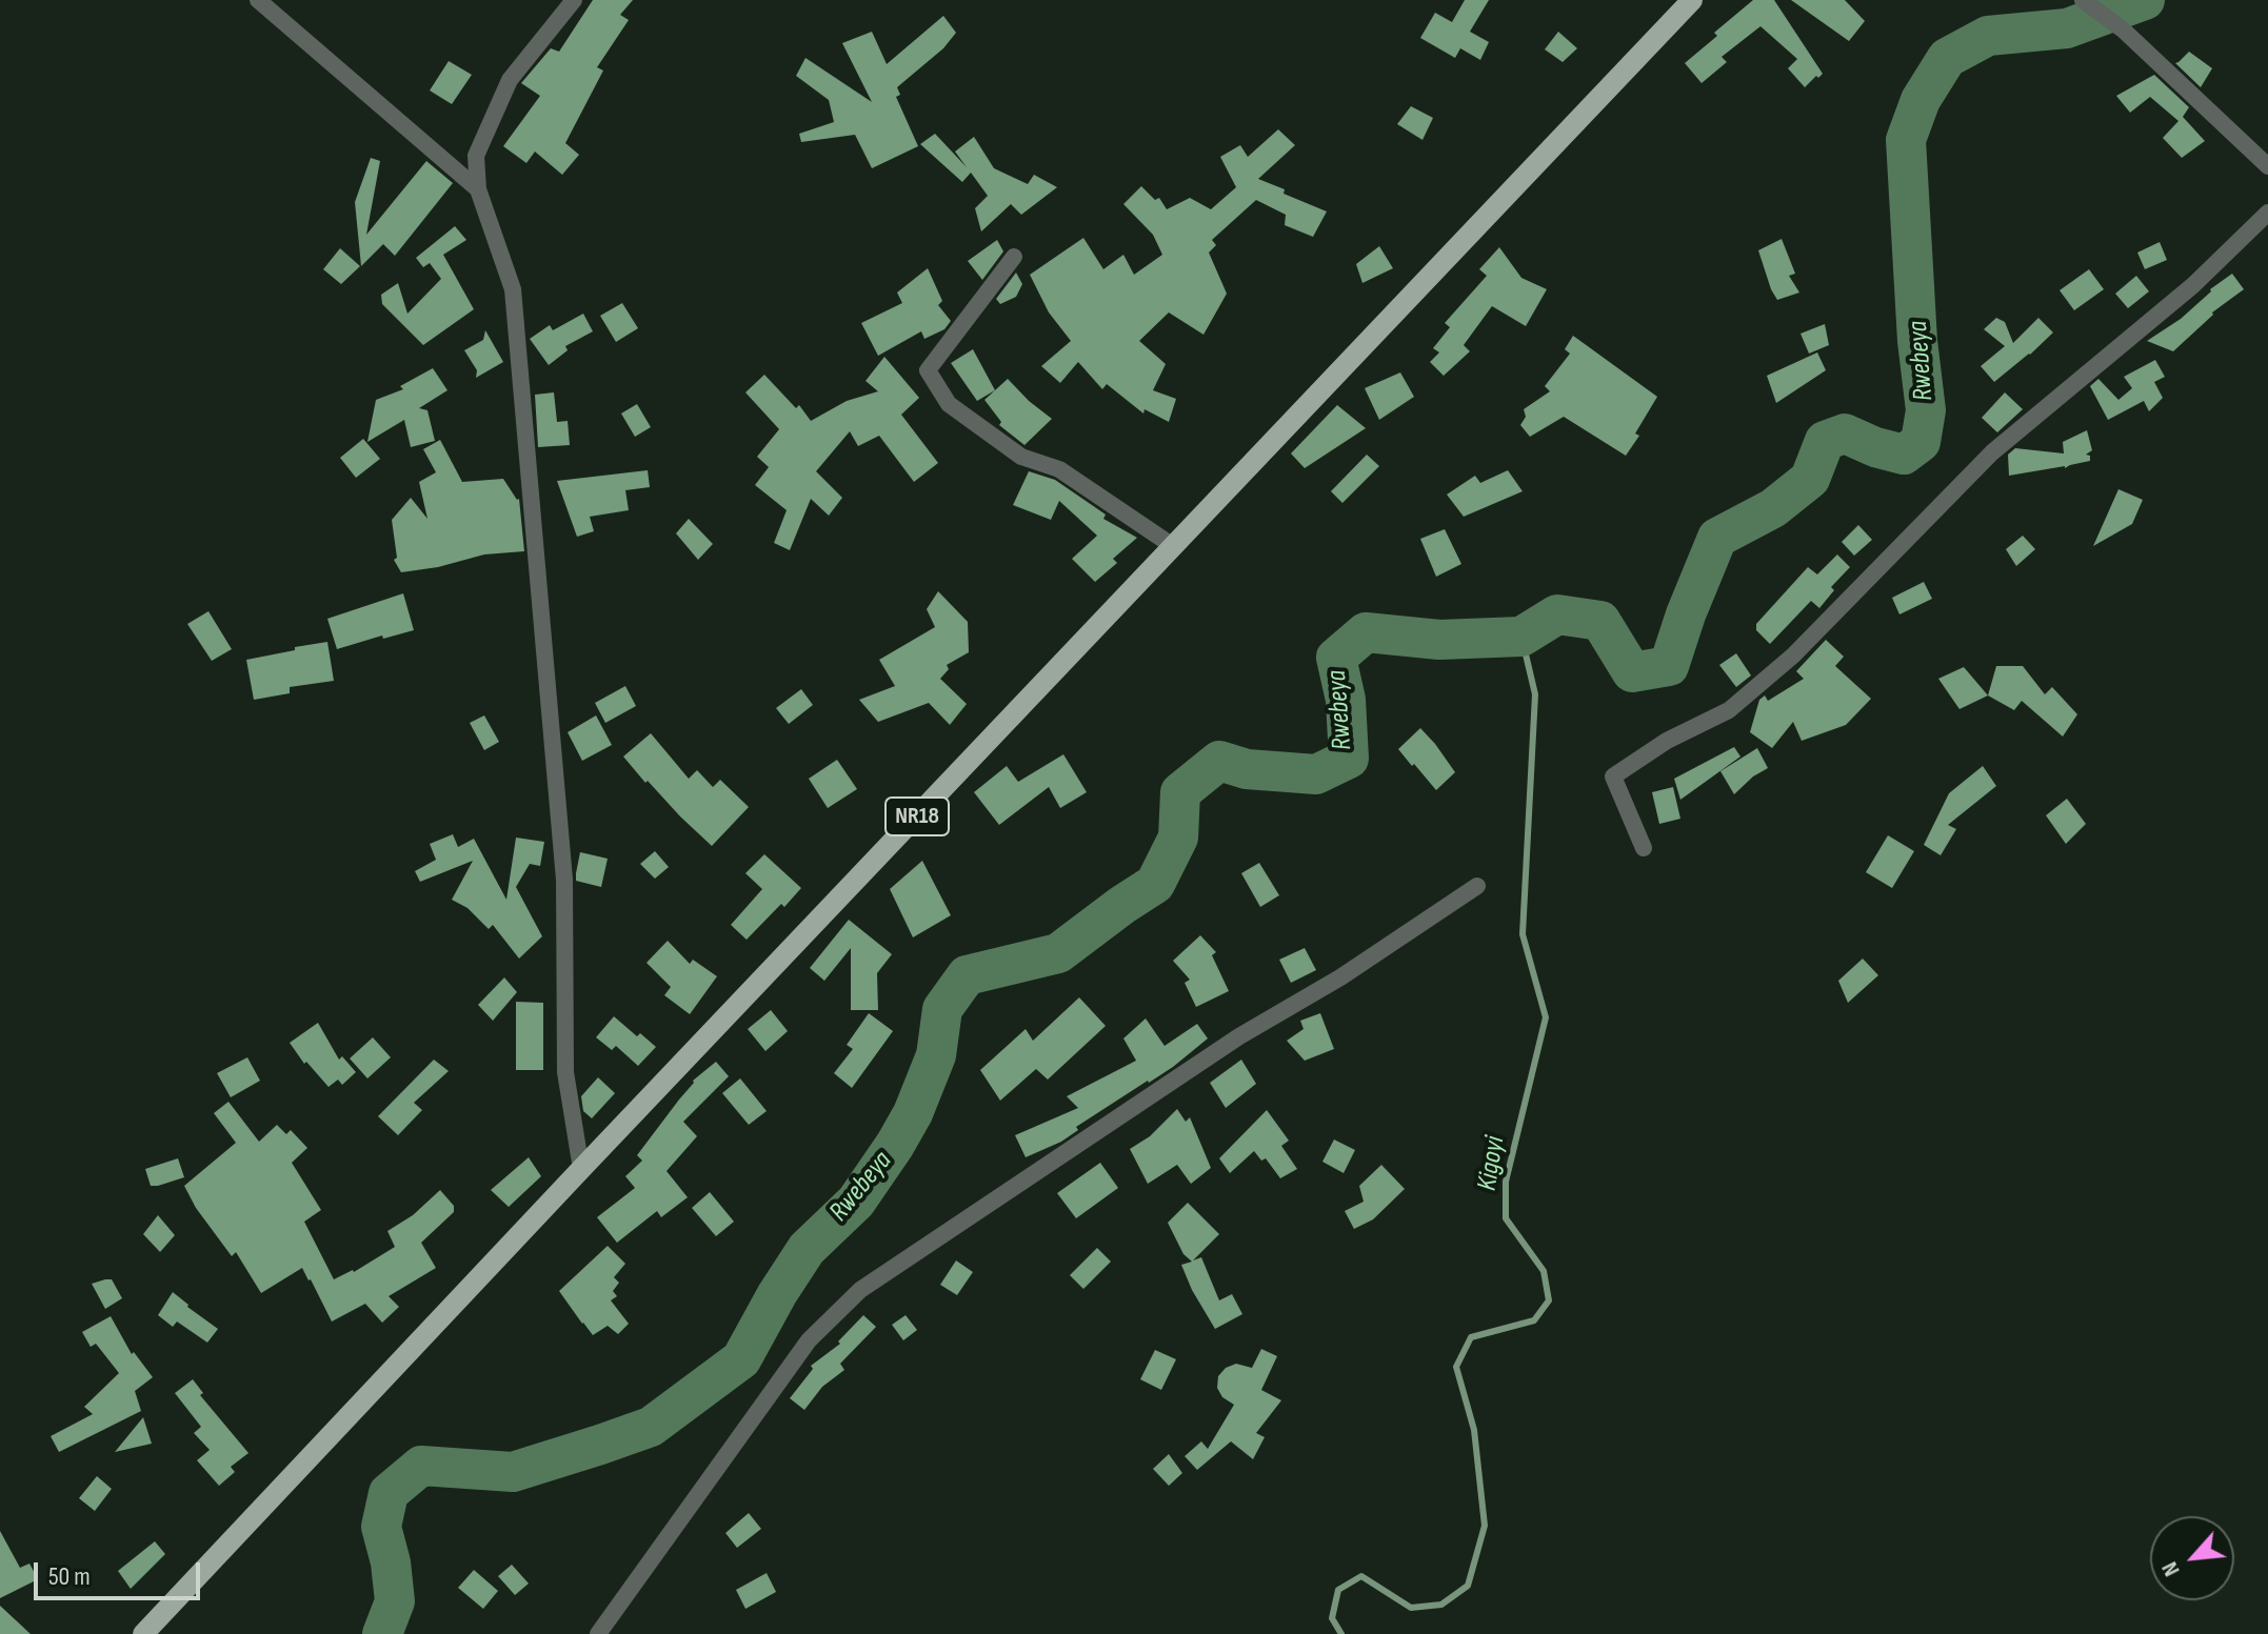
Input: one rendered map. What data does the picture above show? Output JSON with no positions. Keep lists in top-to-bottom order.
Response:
{
  "streets": {
    "main road": ["NR18"]
  },
  "water": ["Rwebeya", "Kigoyi"],
  "scale_bar": "50 m",
  "north": "bottom left"
}
